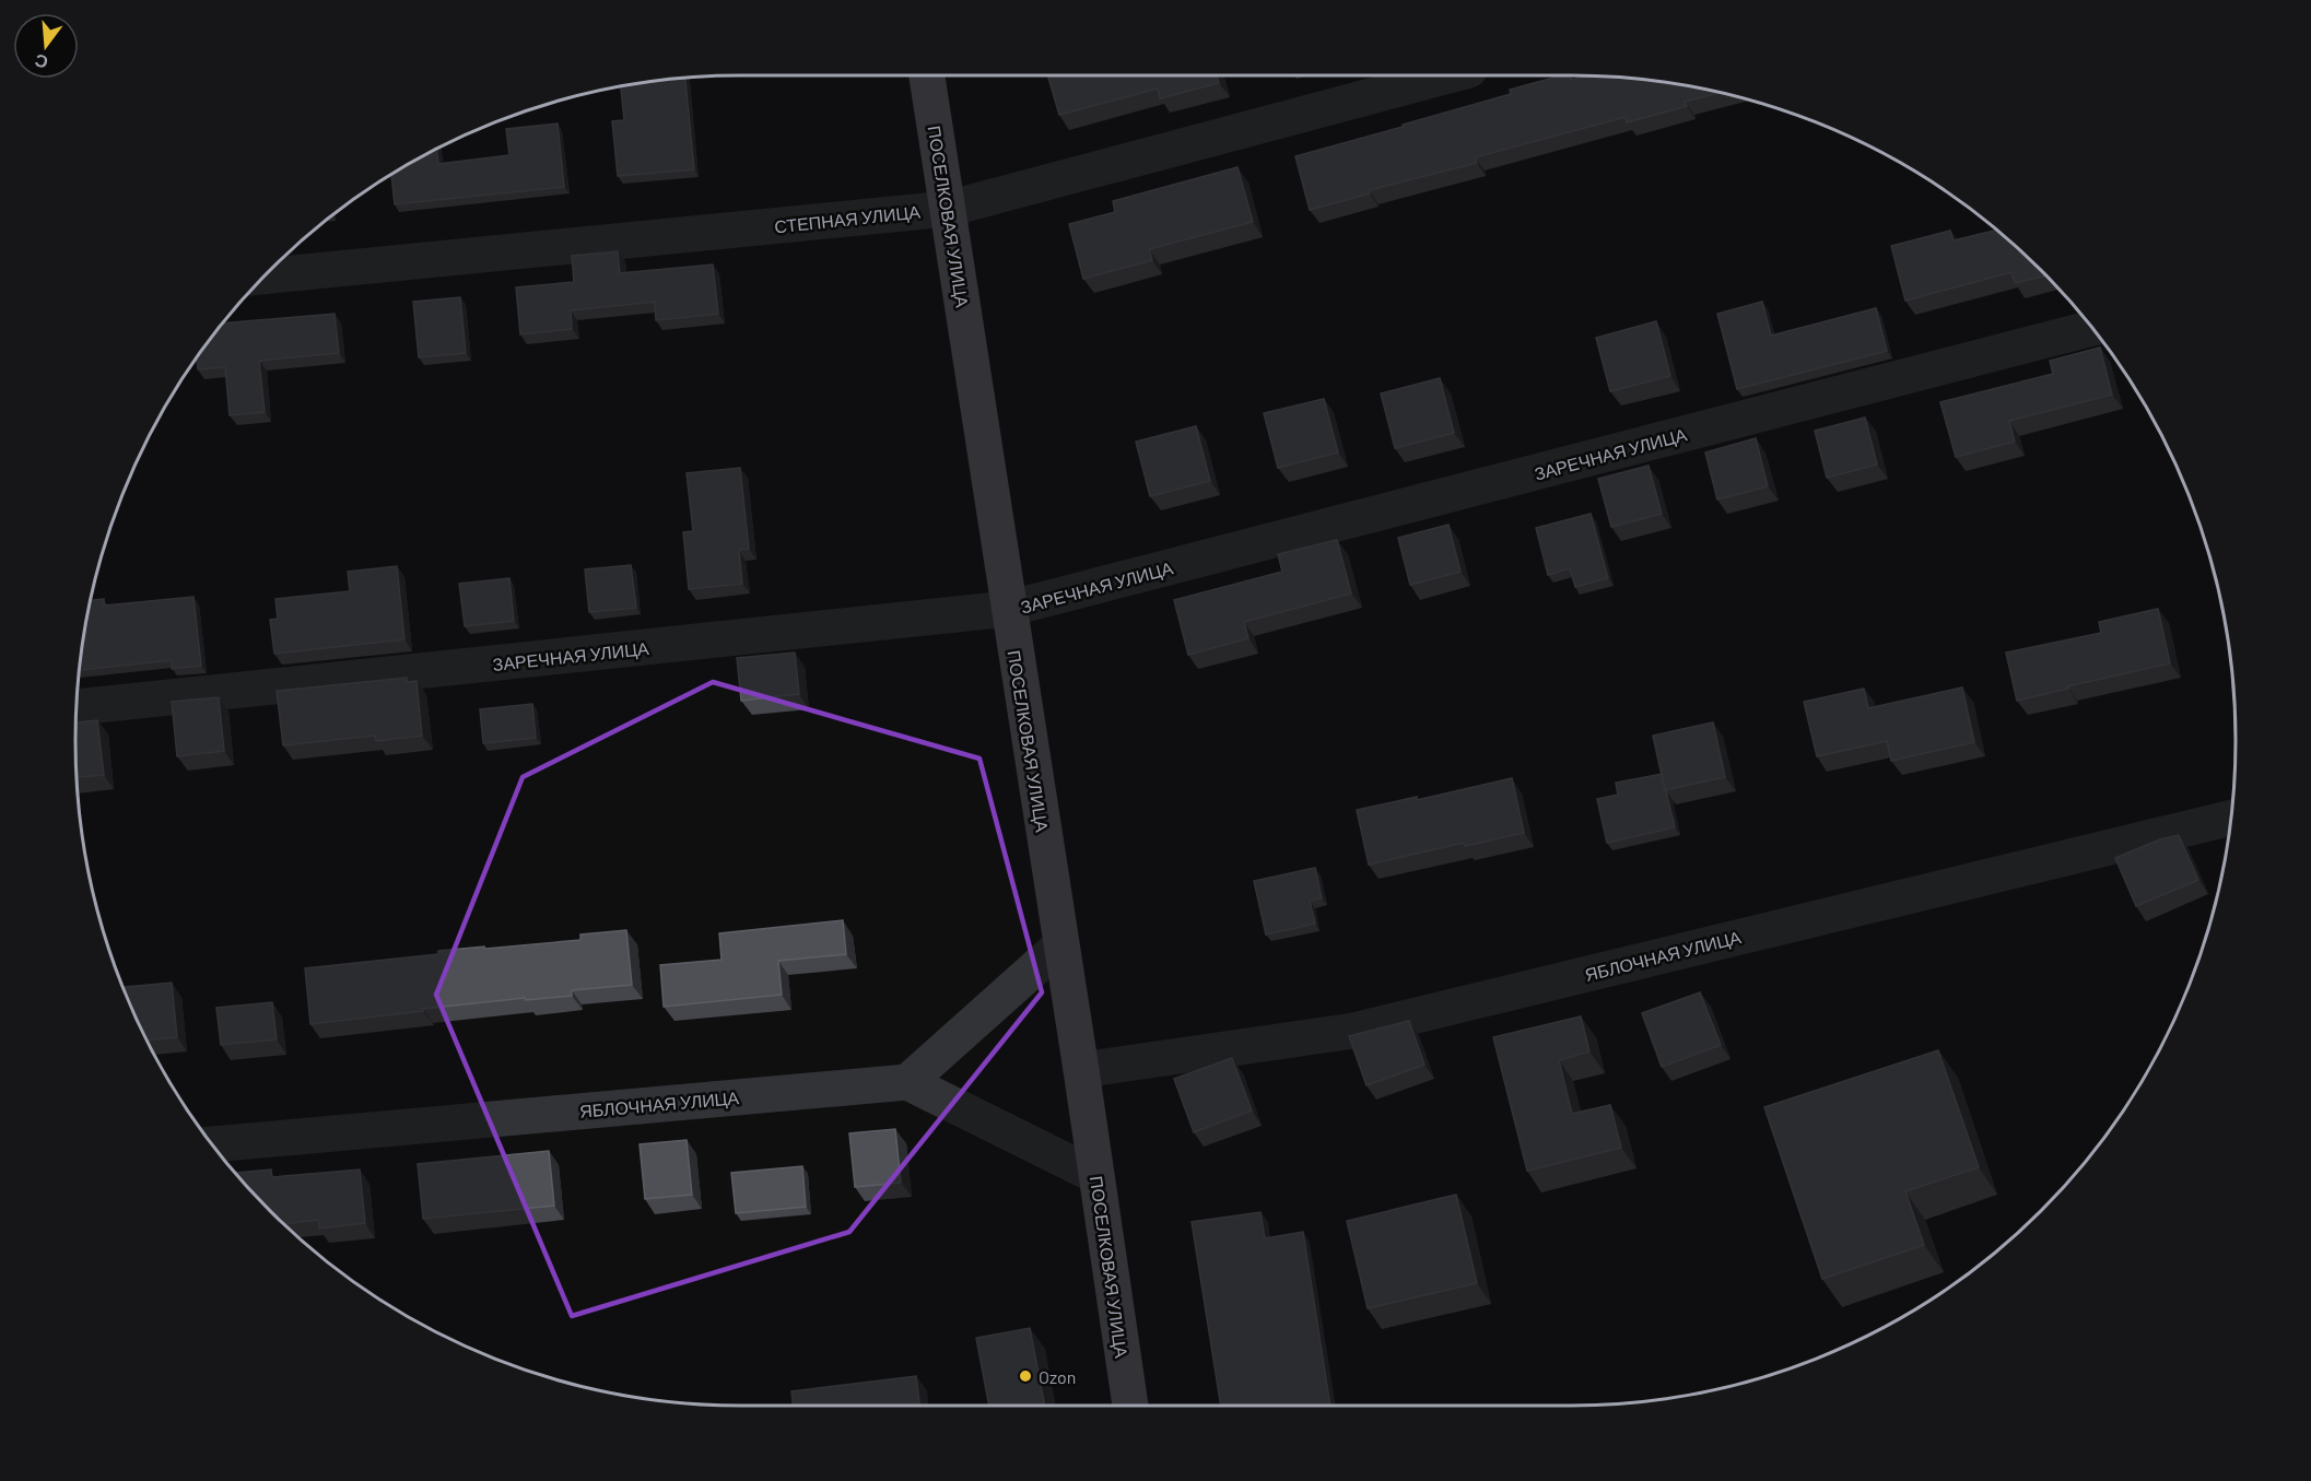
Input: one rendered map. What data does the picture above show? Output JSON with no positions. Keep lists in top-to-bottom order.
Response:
{
  "streets": {
    "highway": ["ПОСЕЛКОВАЯ УЛИЦА"],
    "street": ["СТЕПНАЯ УЛИЦА", "ЗАРЕЧНАЯ УЛИЦА", "ЯБЛОЧНАЯ УЛИЦА"]
  },
  "crossings": [
    ["ПОСЕЛКОВАЯ УЛИЦА", "СТЕПНАЯ УЛИЦА"],
    ["ПОСЕЛКОВАЯ УЛИЦА", "ЗАРЕЧНАЯ УЛИЦА"],
    ["ПОСЕЛКОВАЯ УЛИЦА", "ЯБЛОЧНАЯ УЛИЦА"]
  ],
  "places": ["Ozon"],
  "north": "bottom"
}
